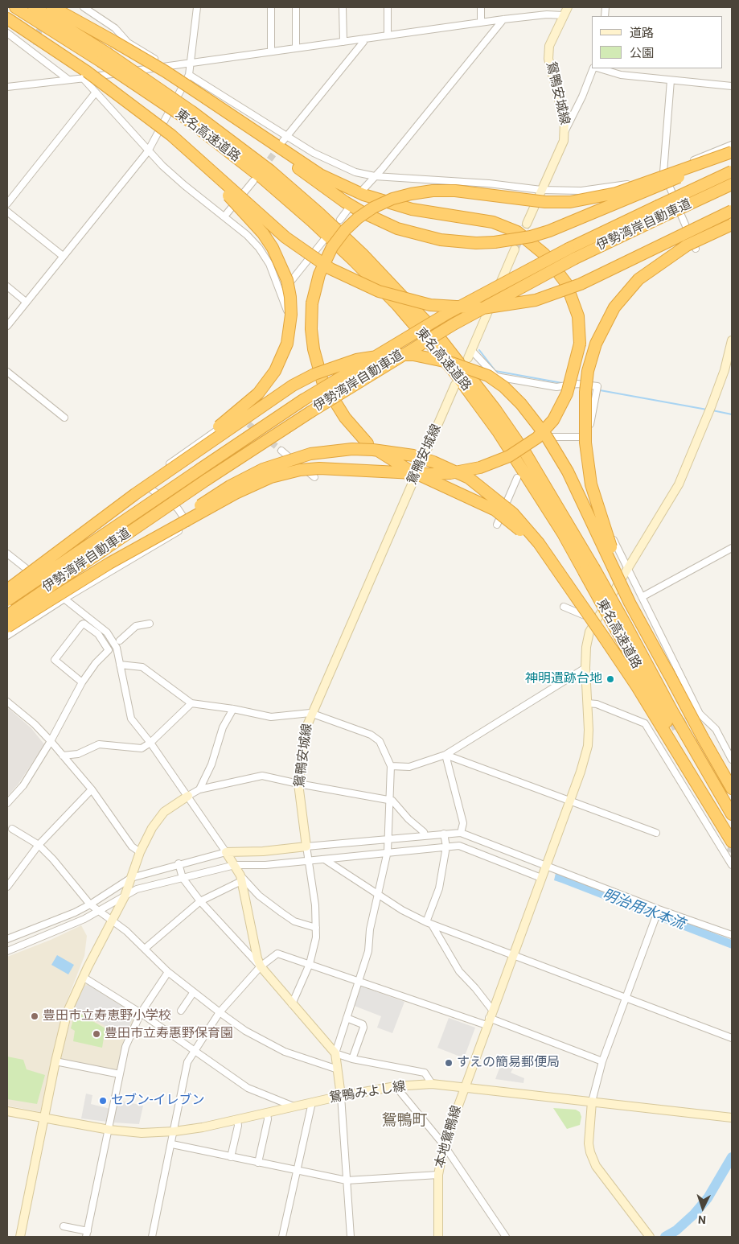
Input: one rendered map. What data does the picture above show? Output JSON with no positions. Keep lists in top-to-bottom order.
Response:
{
  "streets": {
    "highway": ["東名高速道路", "伊勢湾岸自動車道"],
    "main road": ["鴛鴨安城線", "鴛鴨みよし線", "本地鴛鴨線"]
  },
  "crossings": [
    ["鴛鴨みよし線", "本地鴛鴨線"]
  ],
  "districts": ["鴛鴨町"],
  "water": ["明治用水本流"],
  "places": [
    "神明遺跡台地",
    "豊田市立寿恵野小学校",
    "豊田市立寿惠野保育園",
    "すえの簡易郵便局",
    "セブン-イレブン"
  ],
  "legend": ["道路", "公園"],
  "north": "bottom"
}
